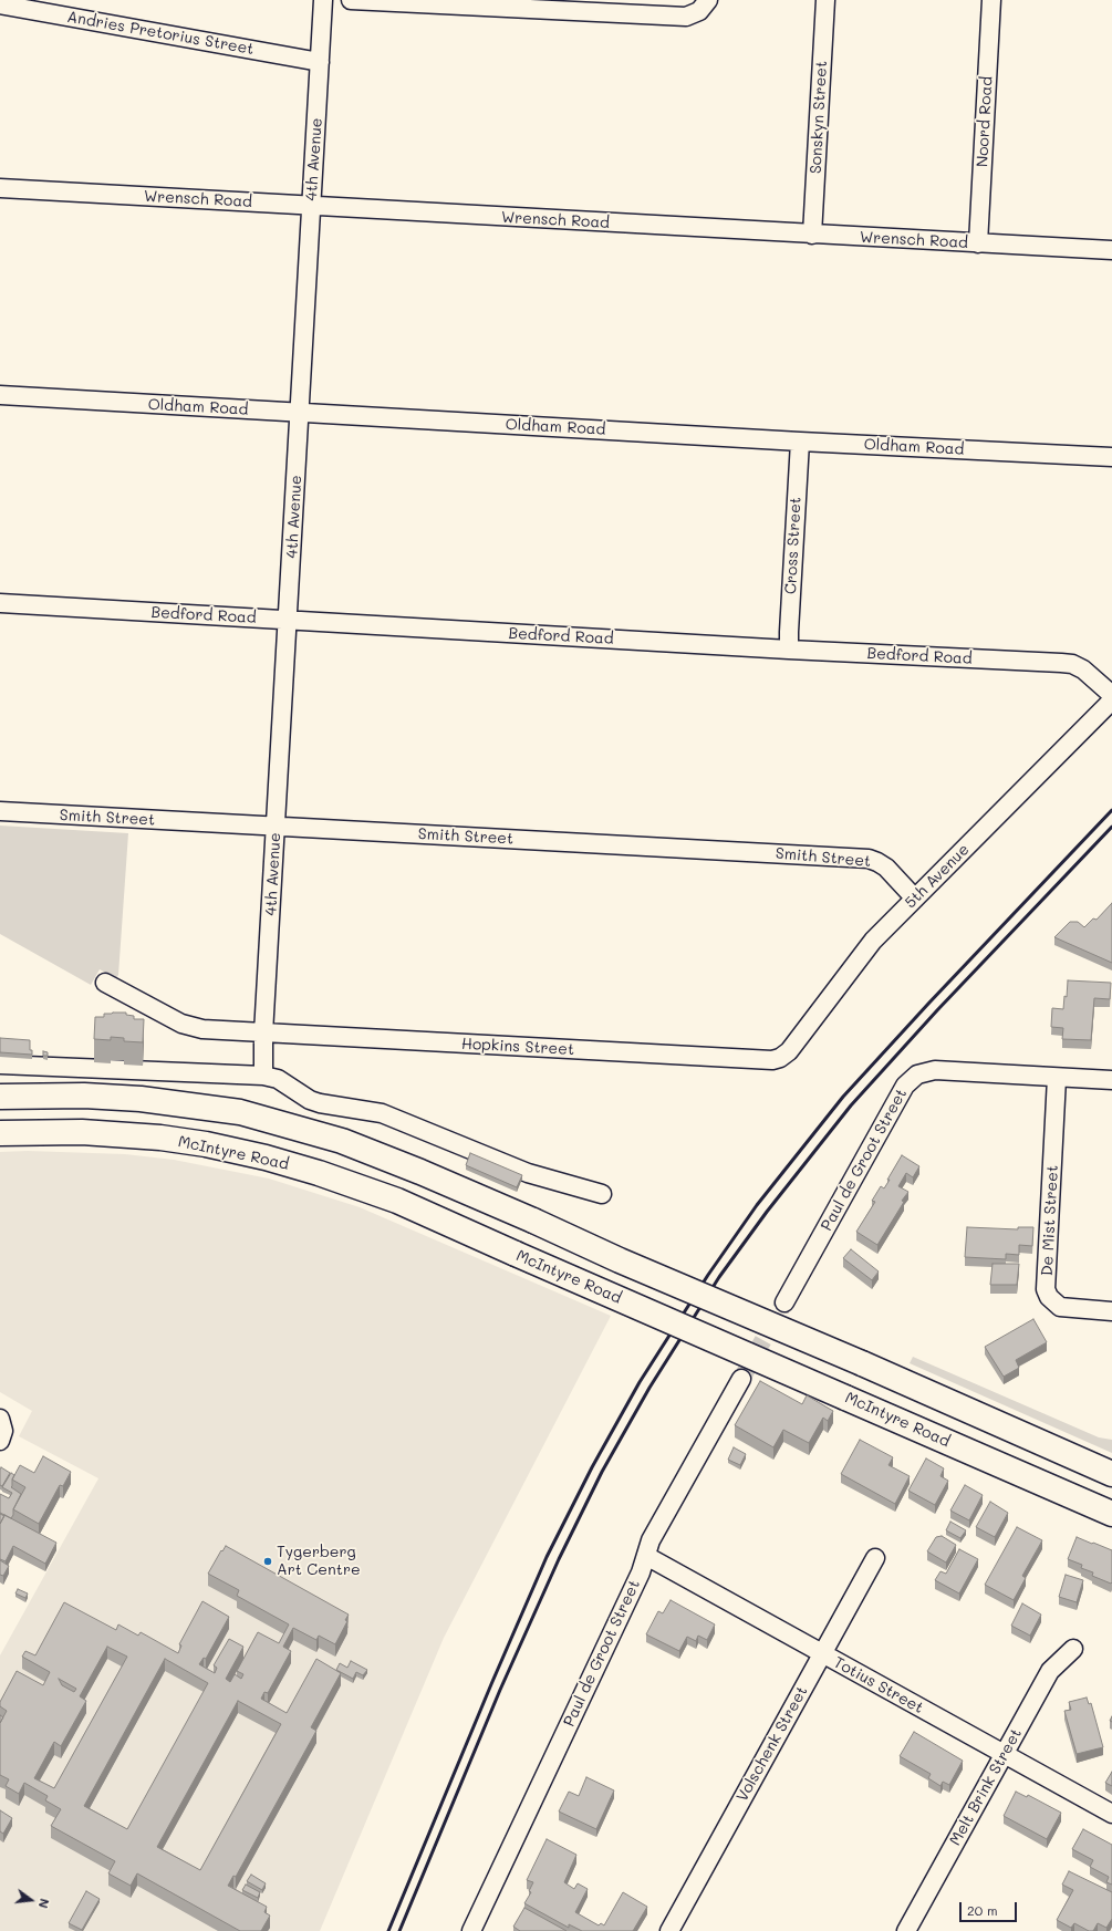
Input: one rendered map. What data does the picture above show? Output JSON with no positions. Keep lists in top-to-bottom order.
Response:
{
  "streets": {
    "main road": ["McIntyre Road"],
    "street": [
      "Andries Pretorius Street",
      "Sonskyn Street",
      "Noord Road",
      "4th Avenue",
      "Wrensch Road",
      "Oldham Road",
      "Cross Street",
      "Bedford Road",
      "Smith Street",
      "5th Avenue",
      "Hopkins Street",
      "Paul de Groot Street",
      "De Mist Street",
      "Totius Street",
      "Volschenk Street",
      "Melt Brink Street"
    ]
  },
  "crossings": [
    ["Andries Pretorius Street", "4th Avenue"],
    ["Sonskyn Street", "Wrensch Road"],
    ["Noord Road", "Wrensch Road"],
    ["4th Avenue", "Wrensch Road"],
    ["4th Avenue", "Oldham Road"],
    ["4th Avenue", "Bedford Road"],
    ["4th Avenue", "Smith Street"],
    ["4th Avenue", "Hopkins Street"],
    ["Oldham Road", "Cross Street"],
    ["Cross Street", "Bedford Road"],
    ["Smith Street", "5th Avenue"],
    ["5th Avenue", "Hopkins Street"],
    ["Paul de Groot Street", "De Mist Street"],
    ["Paul de Groot Street", "Totius Street"],
    ["Totius Street", "Volschenk Street"],
    ["Totius Street", "Melt Brink Street"]
  ],
  "places": ["Tygerberg Art Centre"],
  "scale_bar": "20 m",
  "north": "right"
}
